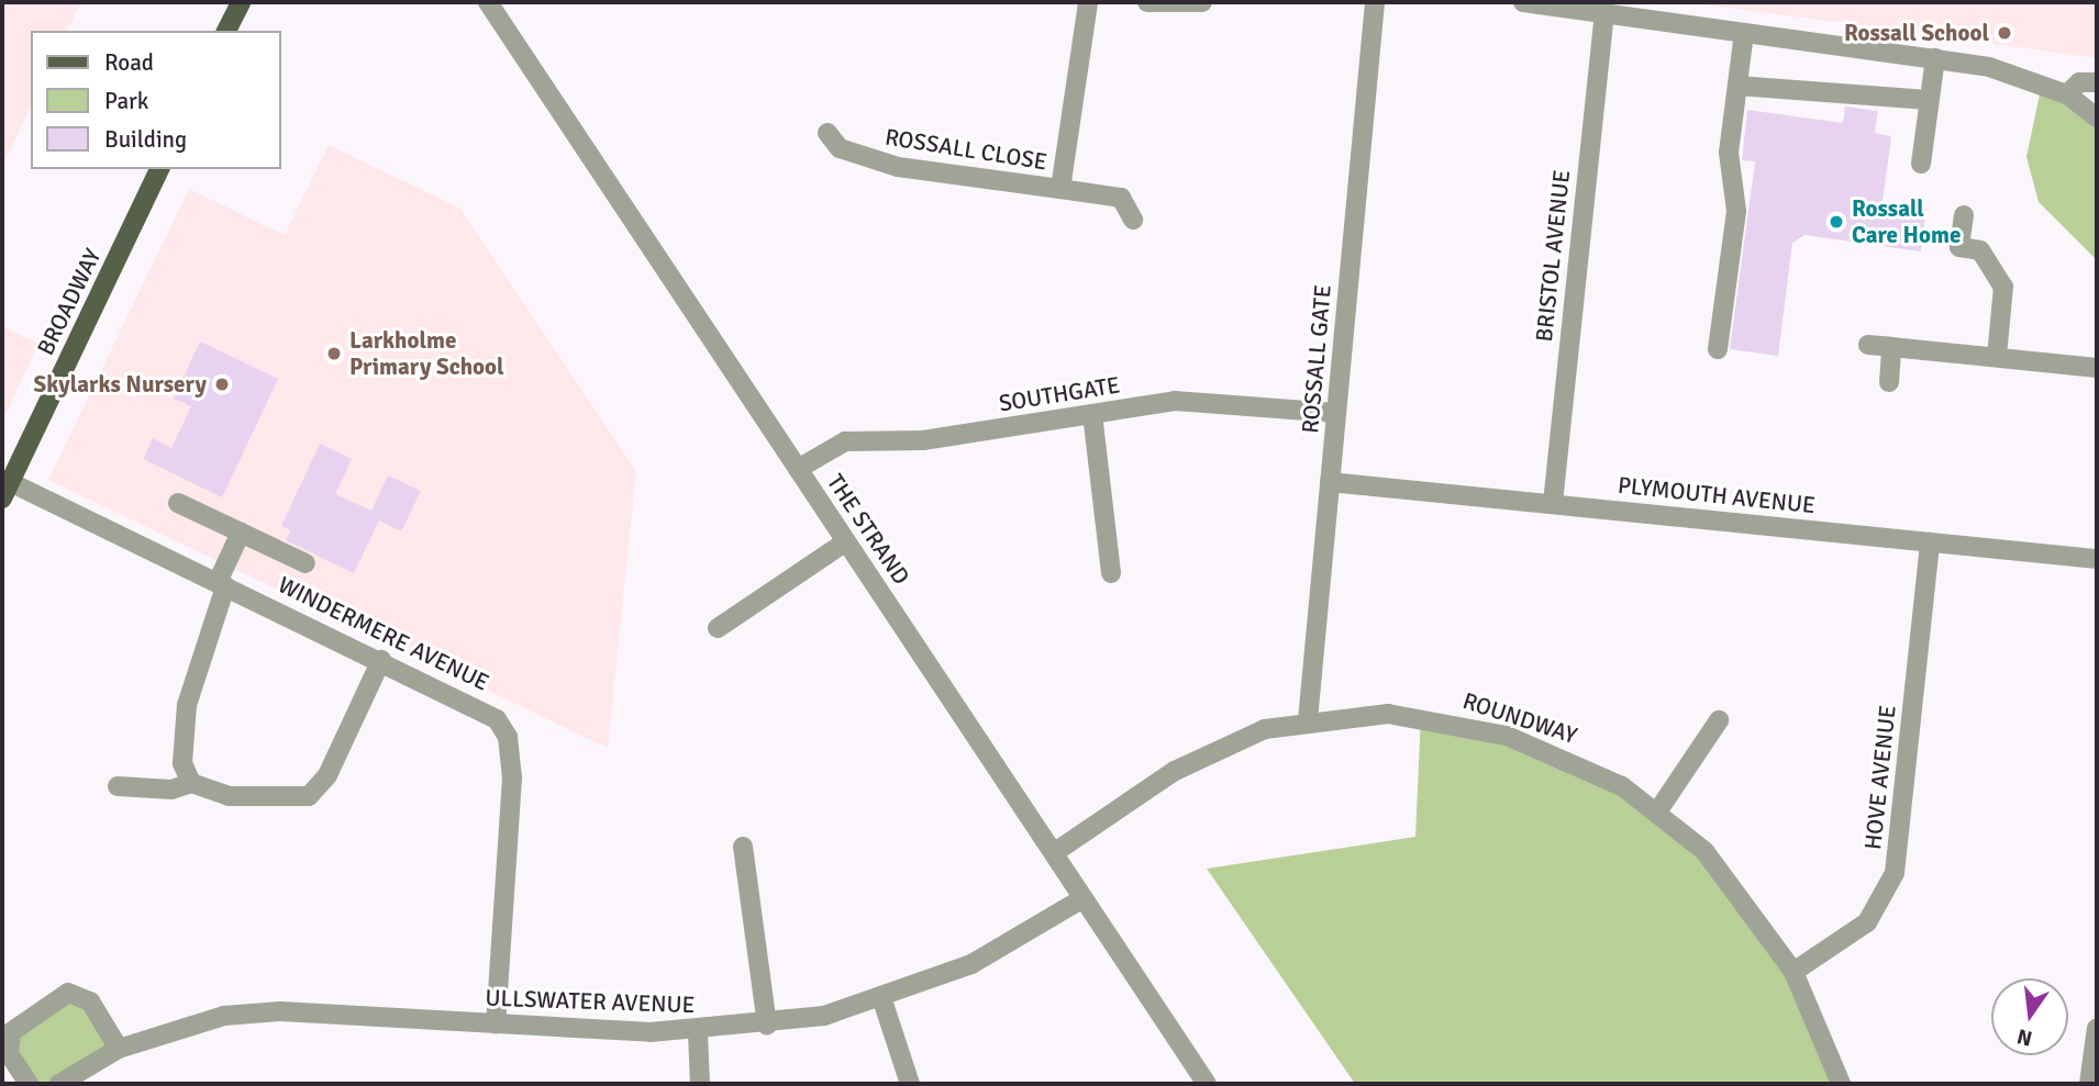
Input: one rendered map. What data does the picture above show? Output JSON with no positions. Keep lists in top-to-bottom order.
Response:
{
  "streets": {
    "main road": ["BROADWAY"],
    "street": [
      "ROSSALL CLOSE",
      "BRISTOL AVENUE",
      "ROSSALL GATE",
      "SOUTHGATE",
      "PLYMOUTH AVENUE",
      "THE STRAND",
      "WINDERMERE AVENUE",
      "ROUNDWAY",
      "HOVE AVENUE",
      "ULLSWATER AVENUE"
    ]
  },
  "crossings": [
    ["BRISTOL AVENUE", "PLYMOUTH AVENUE"],
    ["BROADWAY", "WINDERMERE AVENUE"],
    ["ROSSALL GATE", "SOUTHGATE"],
    ["ROSSALL GATE", "PLYMOUTH AVENUE"],
    ["ROSSALL GATE", "ROUNDWAY"],
    ["SOUTHGATE", "THE STRAND"],
    ["PLYMOUTH AVENUE", "HOVE AVENUE"],
    ["THE STRAND", "ROUNDWAY"],
    ["THE STRAND", "ULLSWATER AVENUE"],
    ["WINDERMERE AVENUE", "ULLSWATER AVENUE"],
    ["ROUNDWAY", "HOVE AVENUE"]
  ],
  "places": [
    "Rossall School",
    "Rossall Care Home",
    "Larkholme Primary School",
    "Skylarks Nursery"
  ],
  "legend": ["Road", "Park", "Building"],
  "north": "bottom"
}
